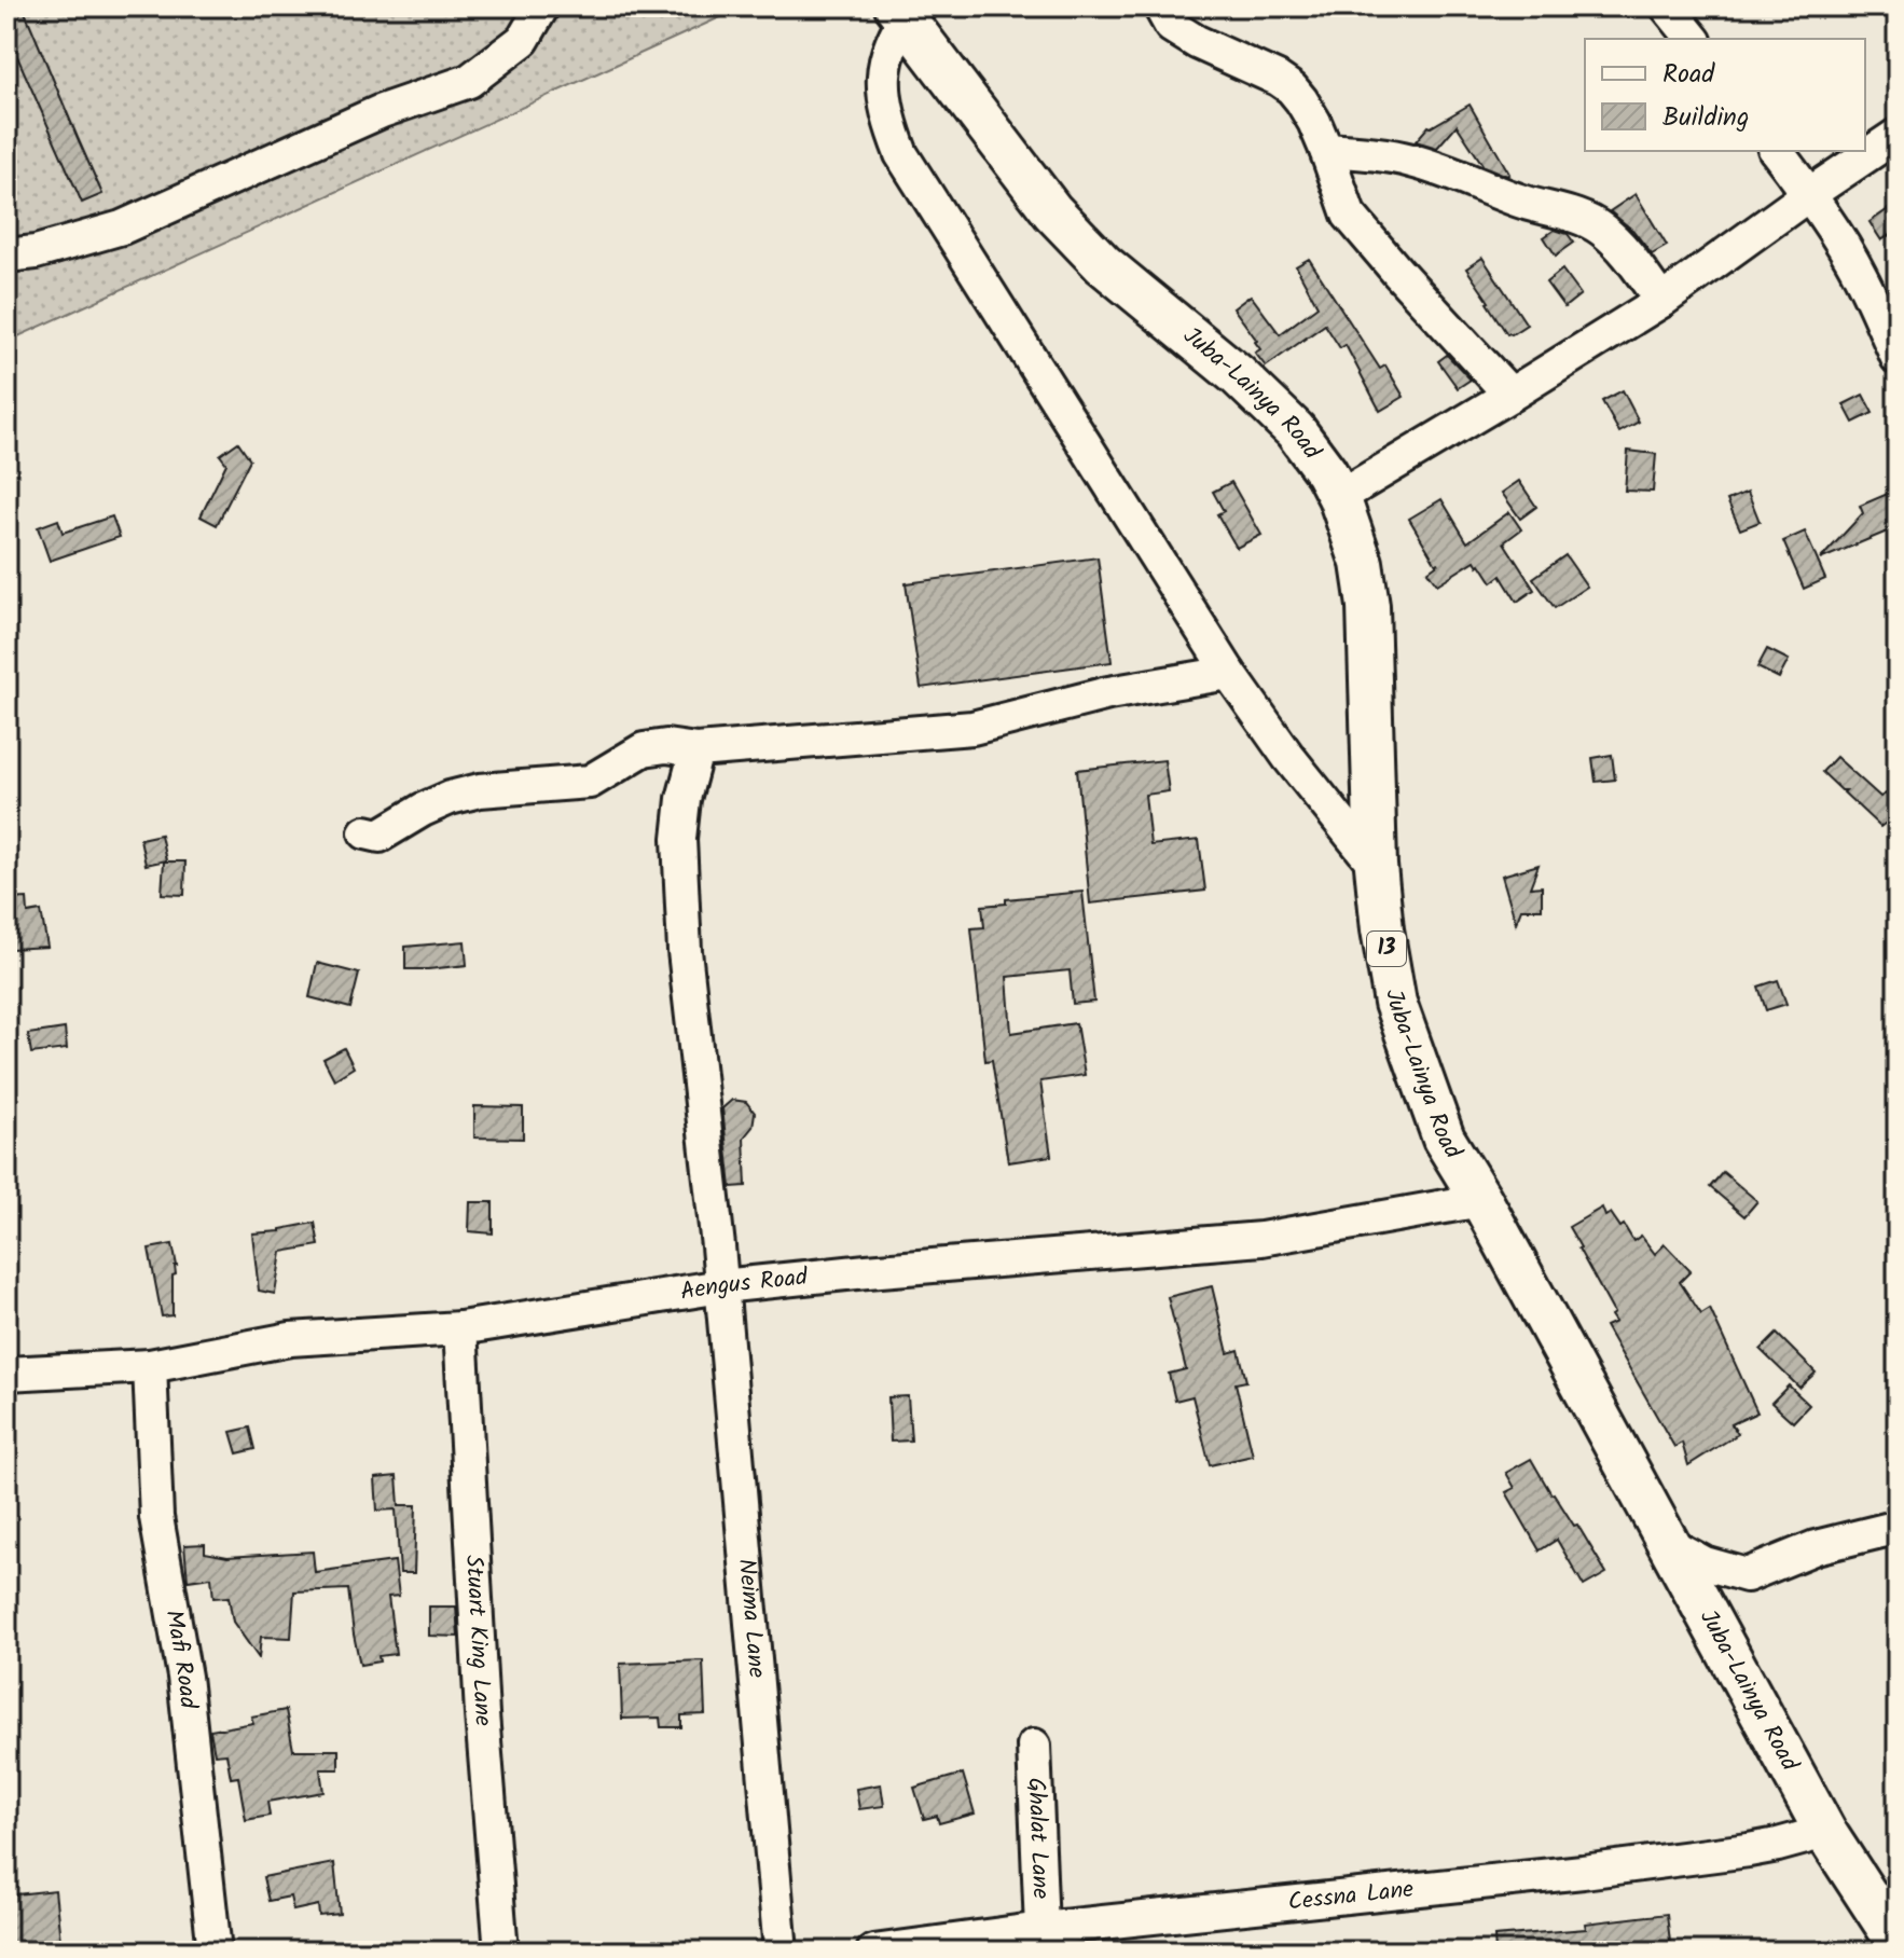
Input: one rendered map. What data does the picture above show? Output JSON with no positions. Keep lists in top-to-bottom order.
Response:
{
  "streets": {
    "main road": ["Juba-Lainya Road", "13"],
    "street": [
      "Aengus Road",
      "Neima Lane",
      "Stuart King Lane",
      "Mafi Road",
      "Ghalat Lane",
      "Cessna Lane"
    ]
  },
  "crossings": [
    ["Juba-Lainya Road", "Aengus Road"],
    ["Juba-Lainya Road", "Cessna Lane"],
    ["Aengus Road", "Neima Lane"],
    ["Aengus Road", "Stuart King Lane"],
    ["Aengus Road", "Mafi Road"],
    ["Ghalat Lane", "Cessna Lane"]
  ],
  "legend": ["Road", "Building"]
}
